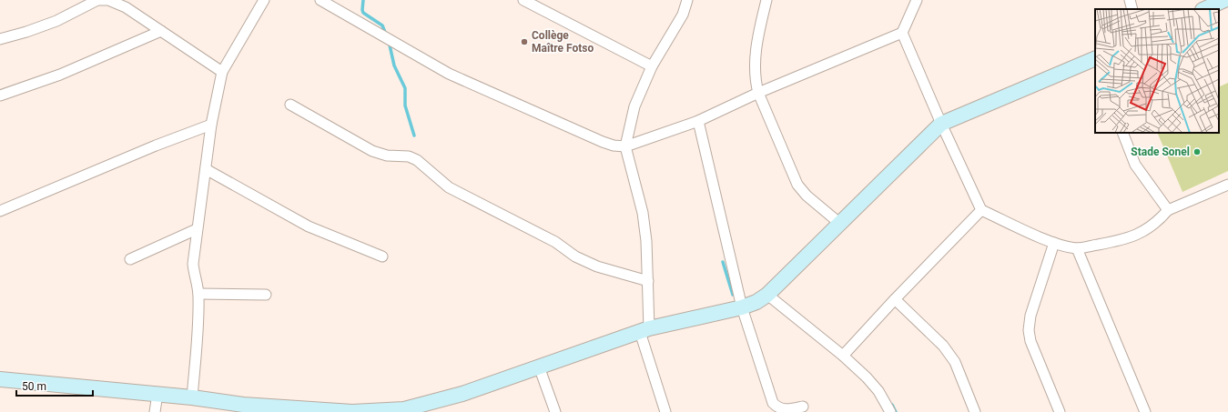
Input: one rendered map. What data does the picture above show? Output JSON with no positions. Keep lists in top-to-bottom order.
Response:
{
  "places": ["Collège Maître Fotso", "Stade Sonel"],
  "scale_bar": "50 m"
}
